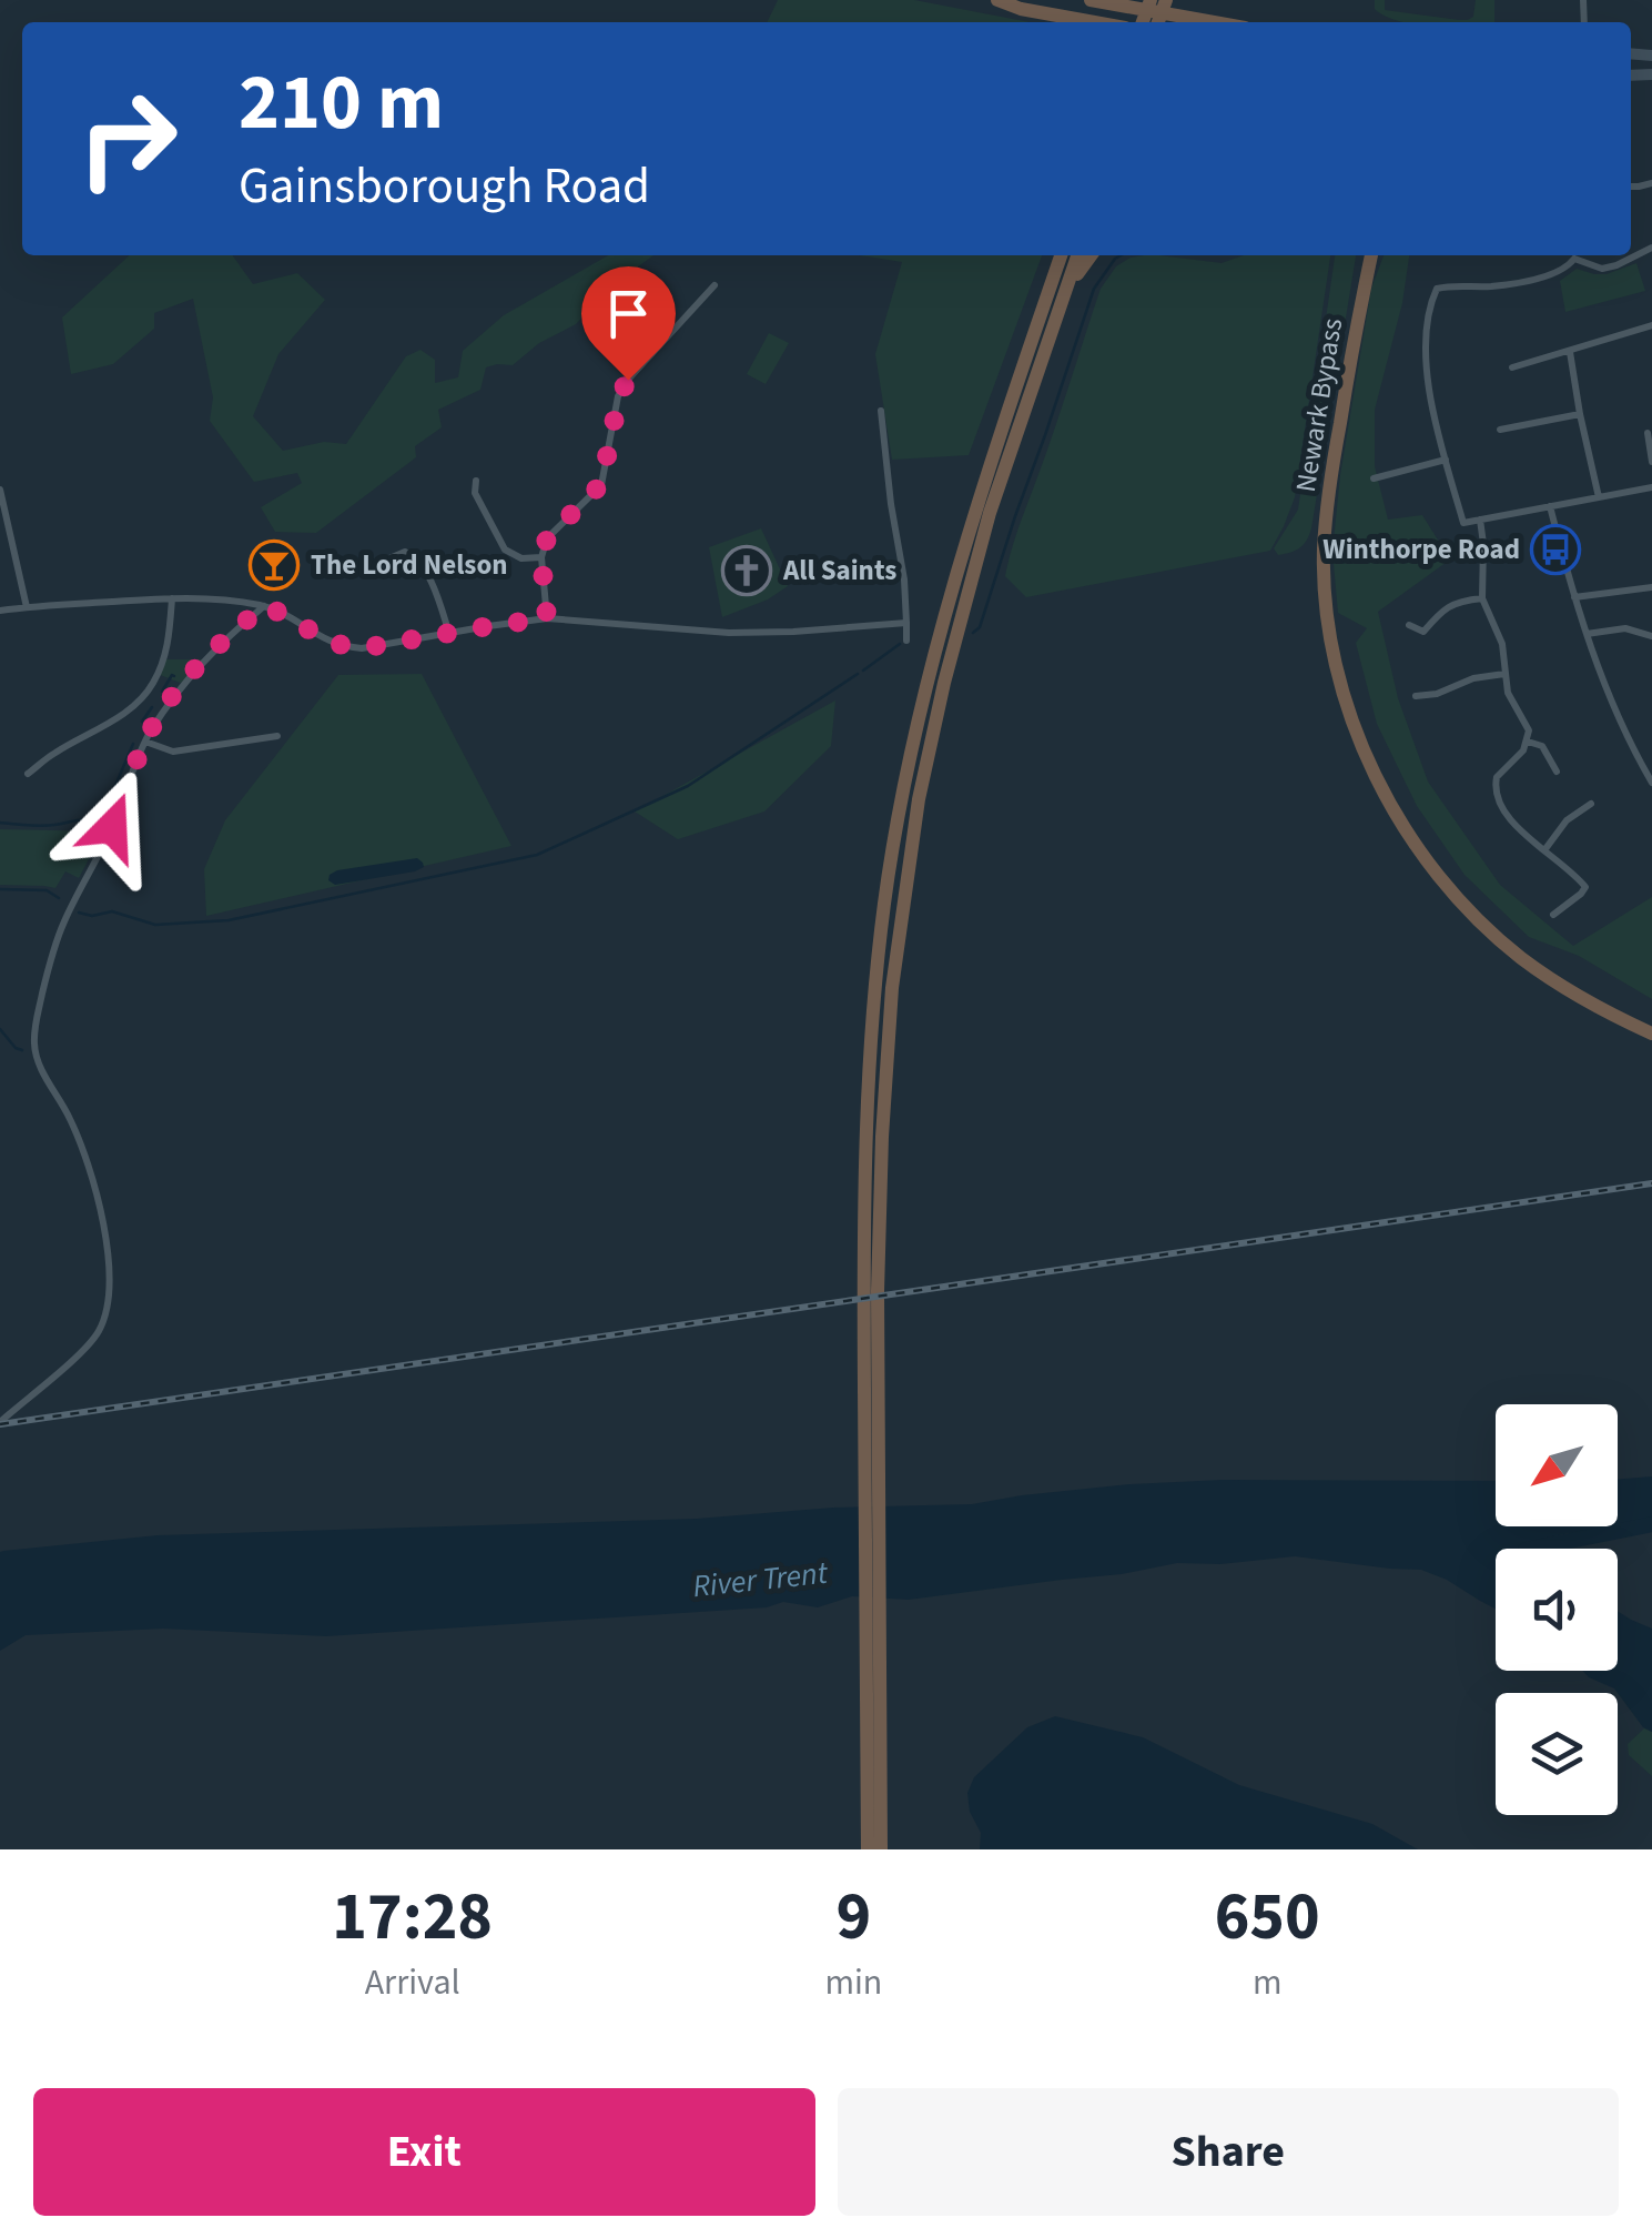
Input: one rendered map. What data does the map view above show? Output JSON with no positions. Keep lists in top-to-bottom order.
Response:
{
  "streets": {
    "highway": ["Newark Bypass"]
  },
  "water": ["River Trent"],
  "places": {
    "bus stop": ["Winthorpe Road"],
    "bar": ["The Lord Nelson"],
    "church": ["All Saints"]
  },
  "north": "bottom left",
  "page": {
    "turn": ["210 m", "Gainsborough Road"],
    "eta": [
      "17:28",
      "Arrival",
      "9",
      "min",
      "650",
      "m"
    ],
    "buttons": ["Exit", "Share"]
  }
}
